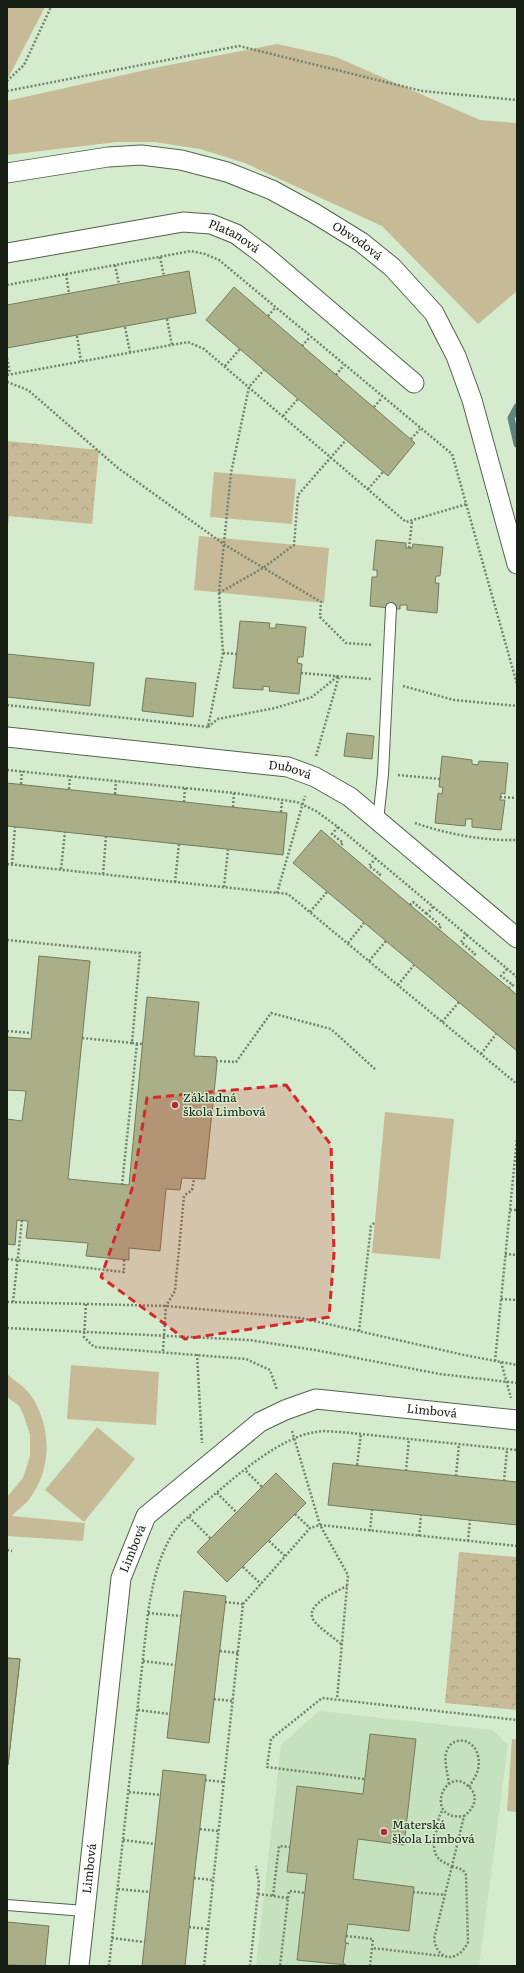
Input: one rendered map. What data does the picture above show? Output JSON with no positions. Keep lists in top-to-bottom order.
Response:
{
  "streets": {
    "street": [
      "Platanová",
      "Obvodová",
      "Dubová",
      "Limbová"
    ]
  },
  "places": ["Základná škola Limbová", "Materská škola Limbová"]
}
